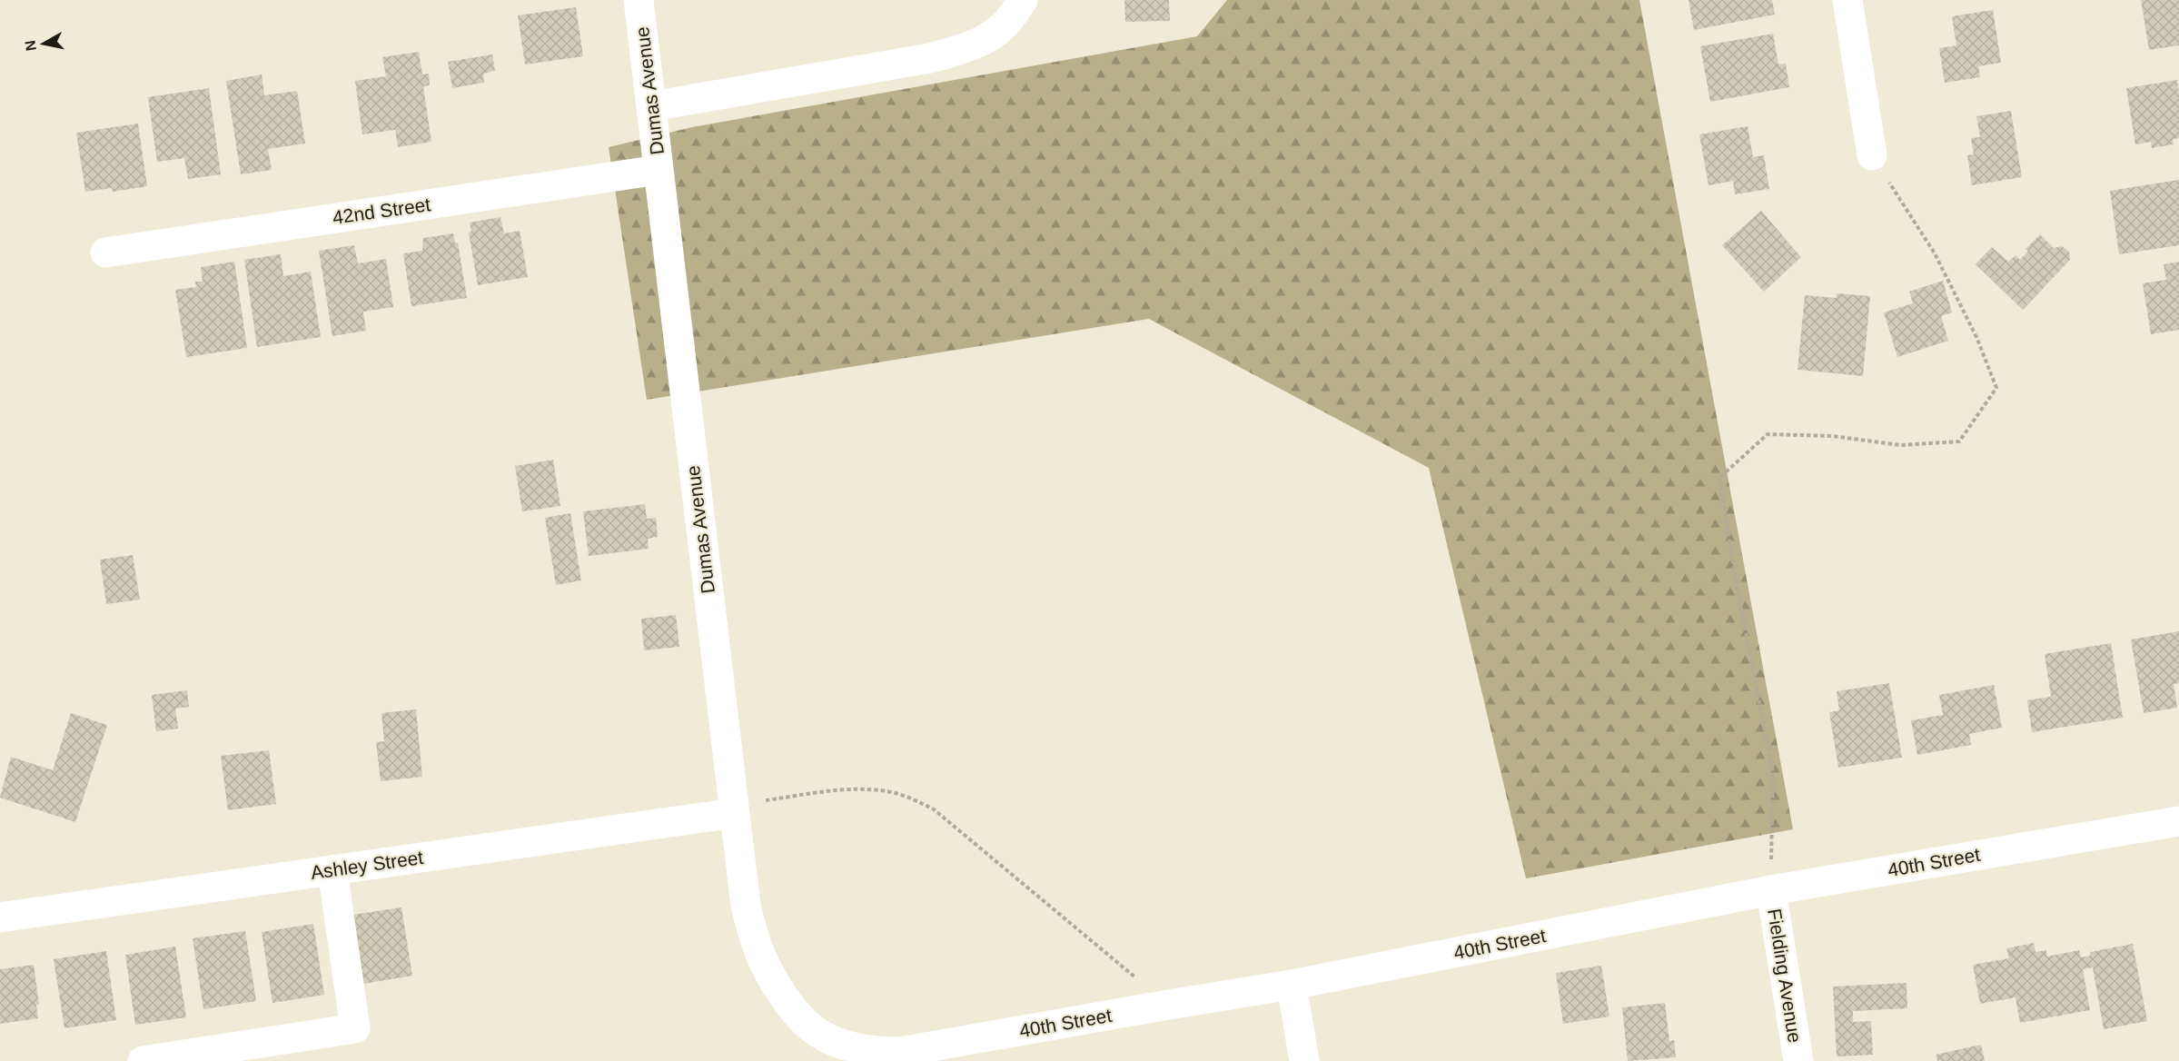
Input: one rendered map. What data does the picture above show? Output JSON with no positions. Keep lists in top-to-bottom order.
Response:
{
  "streets": {
    "street": [
      "Dumas Avenue",
      "42nd Street",
      "40th Street",
      "Ashley Street",
      "Fielding Avenue"
    ]
  },
  "crossings": [
    ["Dumas Avenue", "42nd Street"],
    ["Dumas Avenue", "40th Street"],
    ["Dumas Avenue", "Ashley Street"],
    ["40th Street", "Fielding Avenue"]
  ],
  "north": "left"
}
